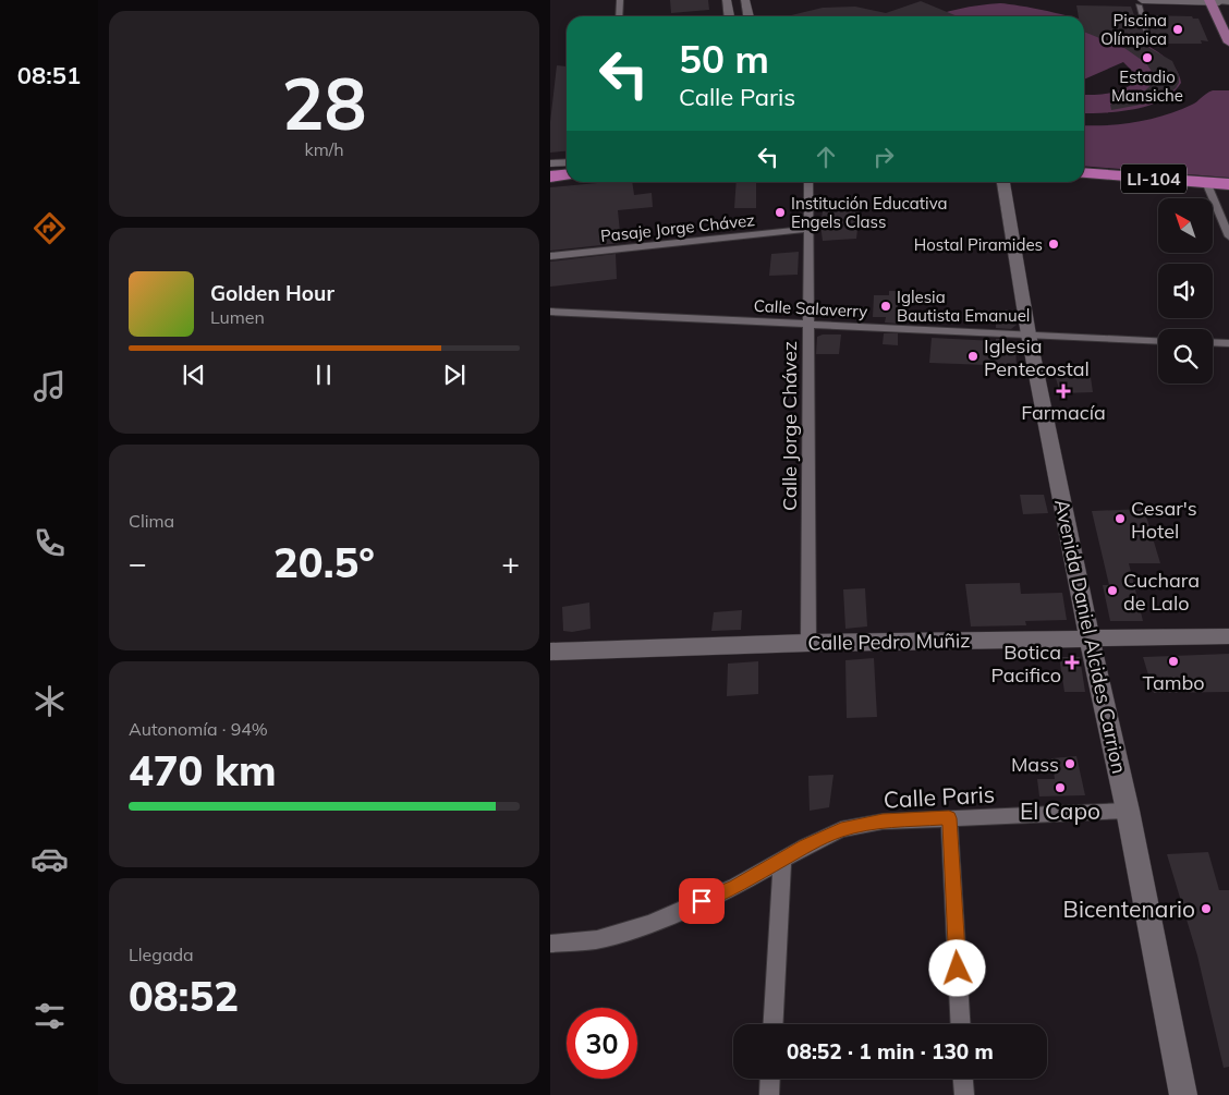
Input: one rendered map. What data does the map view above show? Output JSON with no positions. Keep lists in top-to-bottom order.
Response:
{
  "streets": {
    "highway": ["LI-104"],
    "street": [
      "Pasaje Jorge Chávez",
      "Calle Salaverry",
      "Calle Jorge Chávez",
      "Avenida Daniel Alcides Carrion",
      "Calle Pedro Muñiz",
      "Calle Paris"
    ]
  },
  "crossings": [
    ["Pasaje Jorge Chávez", "Calle Jorge Chávez"],
    ["Calle Salaverry", "Calle Jorge Chávez"],
    ["Calle Salaverry", "Avenida Daniel Alcides Carrion"],
    ["Calle Jorge Chávez", "Calle Pedro Muñiz"],
    ["Avenida Daniel Alcides Carrion", "Calle Pedro Muñiz"],
    ["Avenida Daniel Alcides Carrion", "Calle Paris"]
  ],
  "places": {
    "other": [
      "Piscina Olímpica",
      "Estadio Mansiche",
      "Institución Educativa Engels Class",
      "Hostal Piramides",
      "Iglesia Bautista Emanuel",
      "Iglesia Pentecostal",
      "Cesar's Hotel",
      "Cuchara de Lalo",
      "Tambo",
      "Mass",
      "El Capo",
      "Bicentenario"
    ],
    "health": ["Farmacía", "Botica Pacifico"]
  },
  "north": "top left",
  "page": {
    "tabs": "08:51",
    "tile": [
      ["28", "km/h"],
      "Clima",
      ["Autonomía · 94%", "470 km"],
      ["Llegada", "08:52"]
    ],
    "turn": ["50 m", "Calle Paris"],
    "song": ["Golden Hour", "Lumen"],
    "heat": ["−", "20.5°", "+"],
    "limit": "30",
    "trip": "08:52 · 1 min · 130 m"
  }
}
